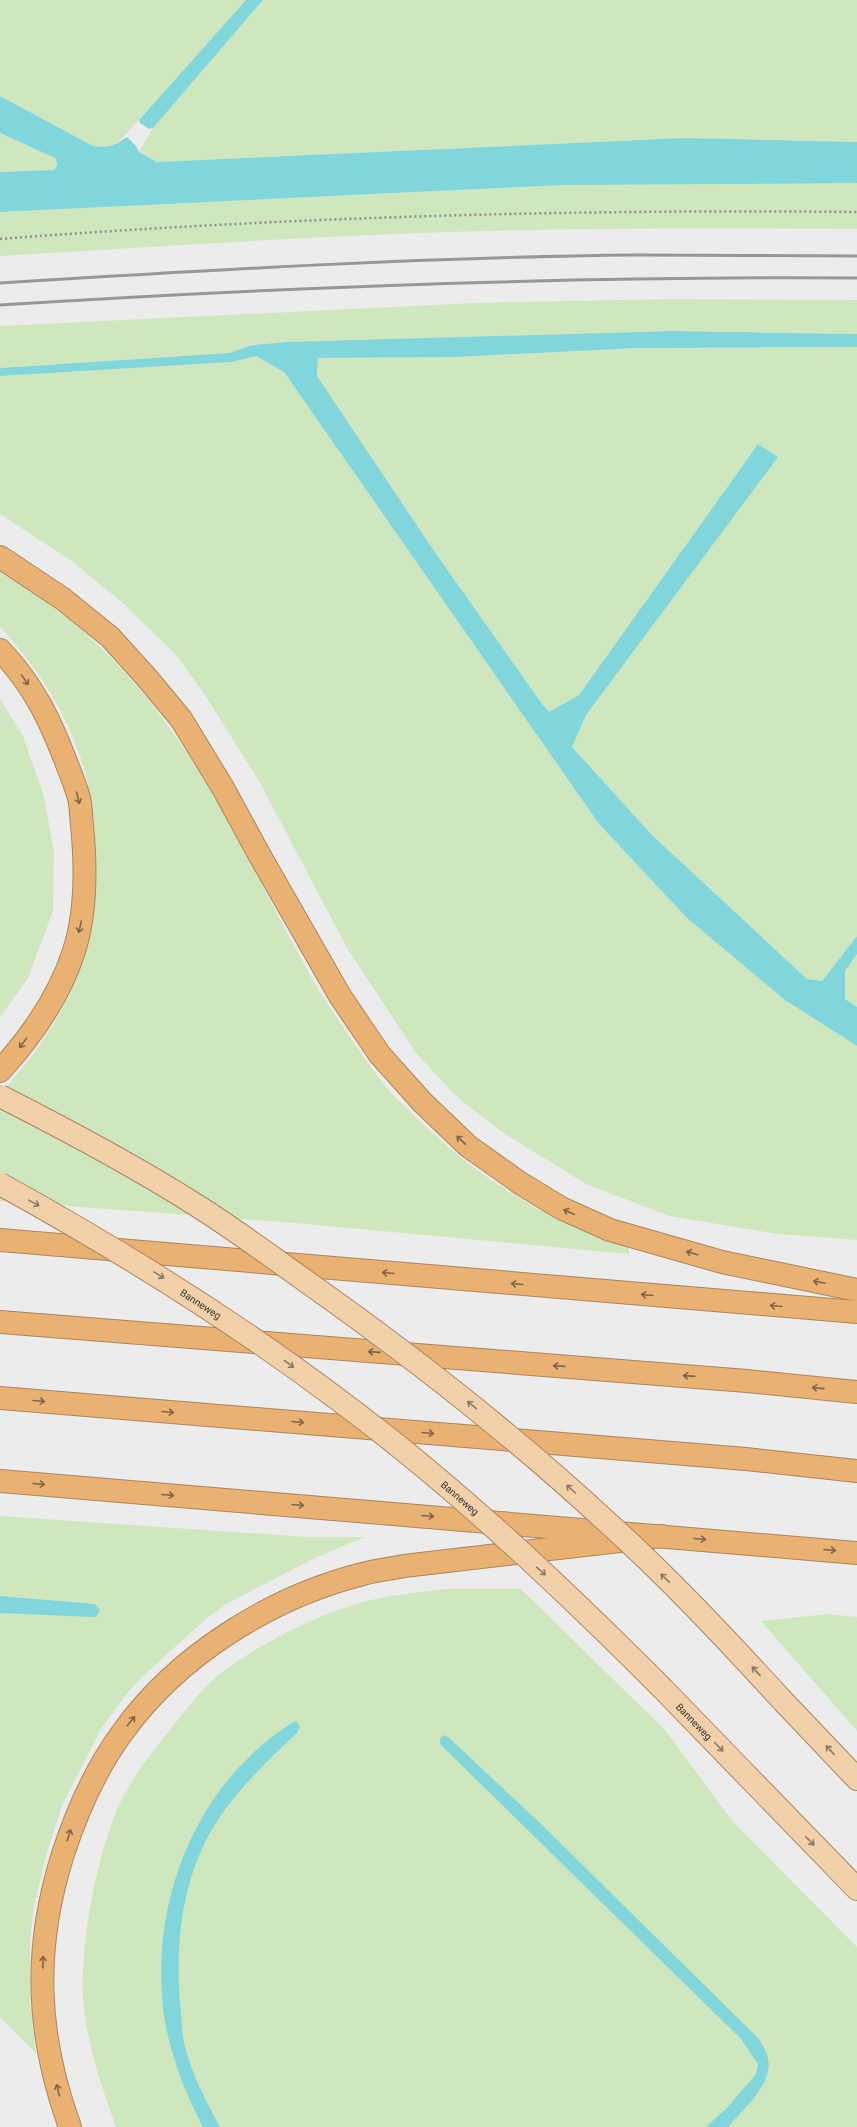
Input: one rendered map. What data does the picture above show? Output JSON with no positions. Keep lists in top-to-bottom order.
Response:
{
  "streets": {
    "main road": ["Banneweg"]
  }
}
